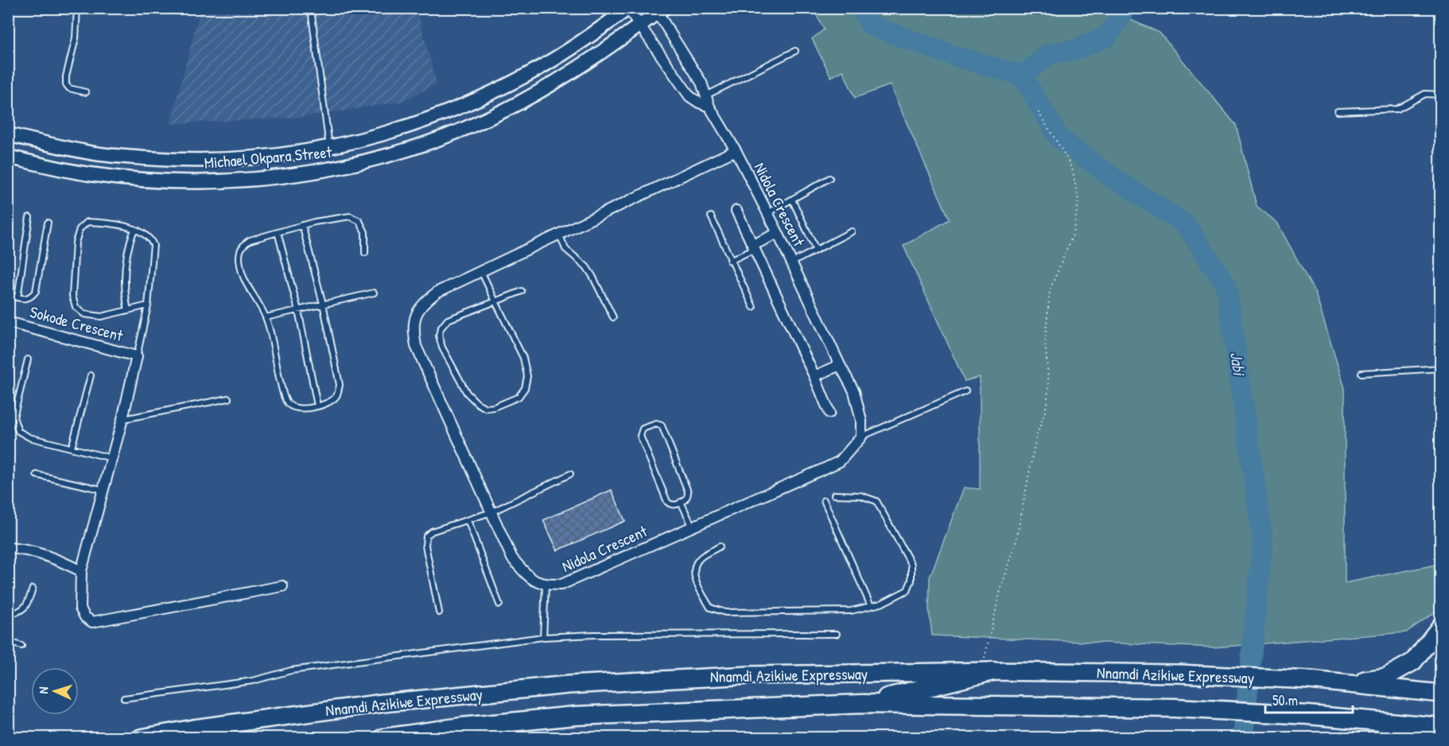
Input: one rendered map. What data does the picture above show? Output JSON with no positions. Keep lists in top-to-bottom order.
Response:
{
  "streets": {
    "highway": ["Nnamdi Azikiwe Expressway"],
    "main road": ["Michael Okpara Street"],
    "street": ["Nidola Crescent", "Sokode Crescent"]
  },
  "water": ["Jabi"],
  "scale_bar": "50 m",
  "north": "left"
}
